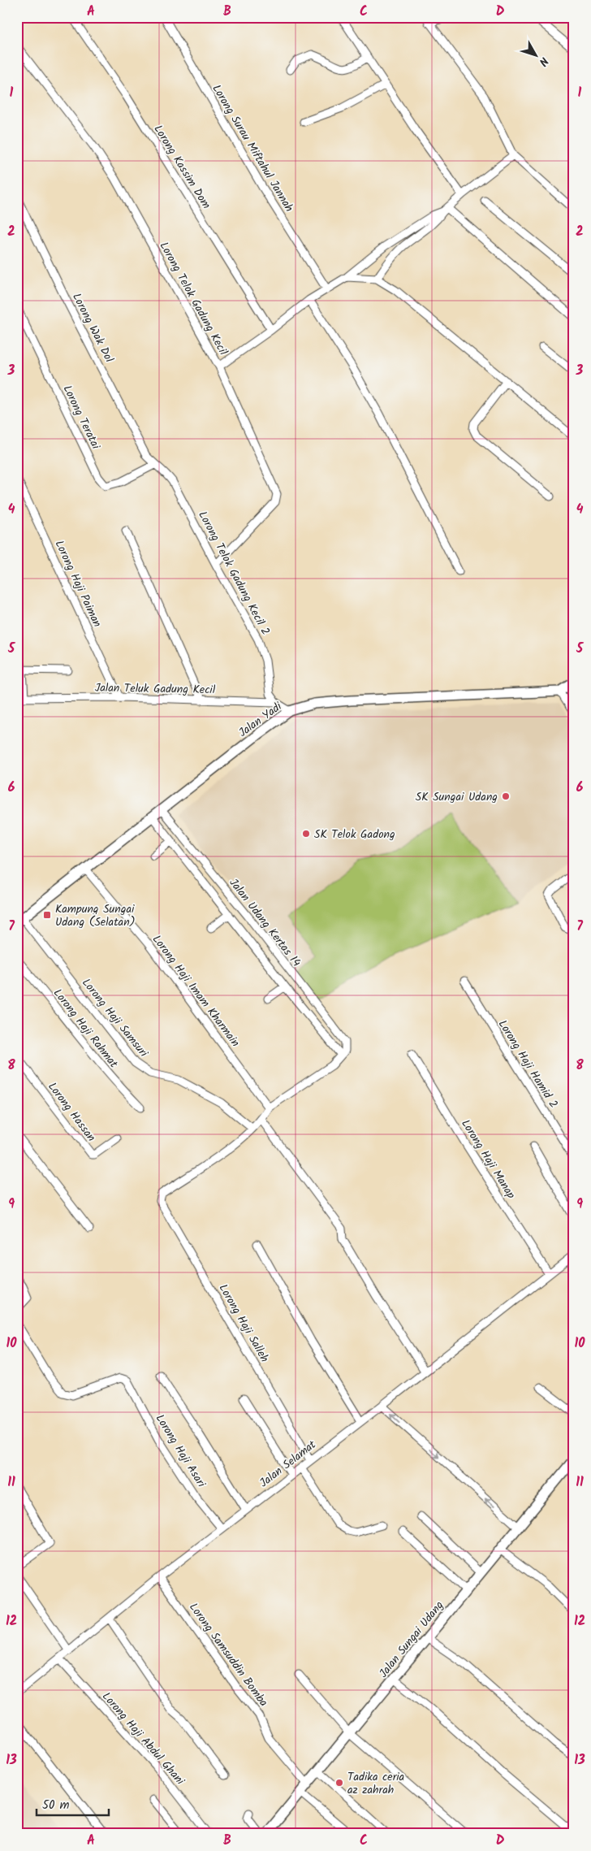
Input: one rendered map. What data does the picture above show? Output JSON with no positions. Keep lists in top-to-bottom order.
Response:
{
  "streets": {
    "street": [
      "Lorong Surau Miftahul Jannah",
      "Lorong Kassim Dom",
      "Lorong Telok Gadung Kecil",
      "Lorong Wak Dol",
      "Lorong Teratai",
      "Lorong Telok Gadung Kecil 2",
      "Lorong Haji Paiman",
      "Jalan Teluk Gadung Kecil",
      "Jalan Yadi",
      "Jalan Udang Kertas 14",
      "Lorong Haji Imam Kharmain",
      "Lorong Haji Samsuri",
      "Lorong Haji Rahmat",
      "Lorong Haji Hamid 2",
      "Lorong Hassan",
      "Lorong Haji Manap",
      "Lorong Haji Salleh",
      "Lorong Haji Asari",
      "Jalan Selamat",
      "Jalan Sungai Udang",
      "Lorong Samsuddin Bomba",
      "Lorong Haji Abdul Ghani"
    ]
  },
  "crossings": [
    ["Lorong Telok Gadung Kecil", "Lorong Telok Gadung Kecil 2"],
    ["Lorong Wak Dol", "Lorong Teratai"],
    ["Lorong Wak Dol", "Lorong Telok Gadung Kecil 2"],
    ["Lorong Teratai", "Lorong Telok Gadung Kecil 2"],
    ["Lorong Telok Gadung Kecil 2", "Jalan Teluk Gadung Kecil"],
    ["Lorong Haji Paiman", "Jalan Teluk Gadung Kecil"],
    ["Jalan Teluk Gadung Kecil", "Jalan Yadi"],
    ["Jalan Yadi", "Jalan Udang Kertas 14"],
    ["Jalan Yadi", "Lorong Haji Imam Kharmain"],
    ["Jalan Yadi", "Lorong Haji Samsuri"],
    ["Lorong Haji Samsuri", "Lorong Haji Salleh"],
    ["Lorong Haji Manap", "Jalan Selamat"],
    ["Lorong Haji Salleh", "Jalan Selamat"],
    ["Lorong Haji Asari", "Jalan Selamat"],
    ["Jalan Selamat", "Lorong Samsuddin Bomba"],
    ["Jalan Selamat", "Lorong Haji Abdul Ghani"],
    ["Jalan Sungai Udang", "Lorong Samsuddin Bomba"]
  ],
  "places": {
    "other": ["SK Sungai Udang", "SK Telok Gadong", "Tadika ceria az zahrah"],
    "transit": ["Kampung Sungai Udang (Selatan)"]
  },
  "scale_bar": "50 m",
  "north": "bottom right",
  "grid": {
    "columns": [
      "A",
      "B",
      "C",
      "D"
    ],
    "rows": [
      "1",
      "2",
      "3",
      "4",
      "5",
      "6",
      "7",
      "8",
      "9",
      "10",
      "11",
      "12",
      "13"
    ]
  }
}
